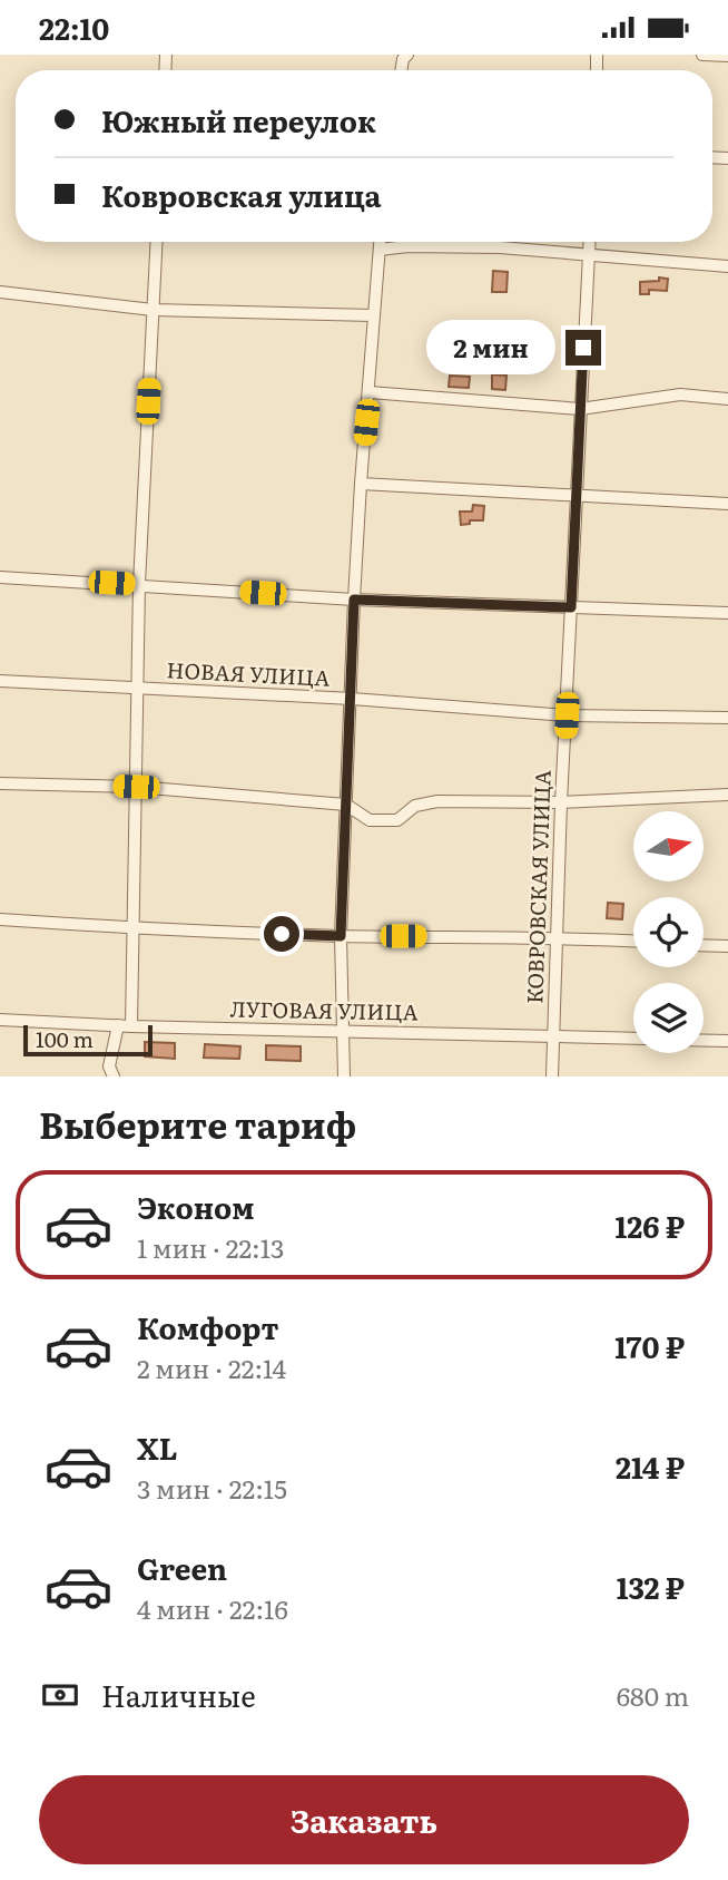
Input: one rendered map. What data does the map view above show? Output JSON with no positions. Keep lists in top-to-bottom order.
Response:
{
  "streets": {
    "street": ["НОВАЯ УЛИЦА", "КОВРОВСКАЯ УЛИЦА", "ЛУГОВАЯ УЛИЦА"]
  },
  "crossings": [
    ["НОВАЯ УЛИЦА", "КОВРОВСКАЯ УЛИЦА"],
    ["КОВРОВСКАЯ УЛИЦА", "ЛУГОВАЯ УЛИЦА"]
  ],
  "scale_bar": "100 m",
  "north": "right",
  "page": {
    "status": "22:10",
    "banner": ["Южный переулок", "Ковровская улица"],
    "bubble": "2 мин",
    "scale": "100 m",
    "heading": "Выберите тариф",
    "list": [
      {
        "name": "Эконом",
        "note": "1 мин · 22:13",
        "value": "126 ₽"
      },
      {
        "name": "Комфорт",
        "note": "2 мин · 22:14",
        "value": "170 ₽"
      },
      {
        "name": "XL",
        "note": "3 мин · 22:15",
        "value": "214 ₽"
      },
      {
        "name": "Green",
        "note": "4 мин · 22:16",
        "value": "132 ₽"
      }
    ],
    "pay": ["Наличные", "680 m"],
    "buttons": "Заказать"
  }
}
